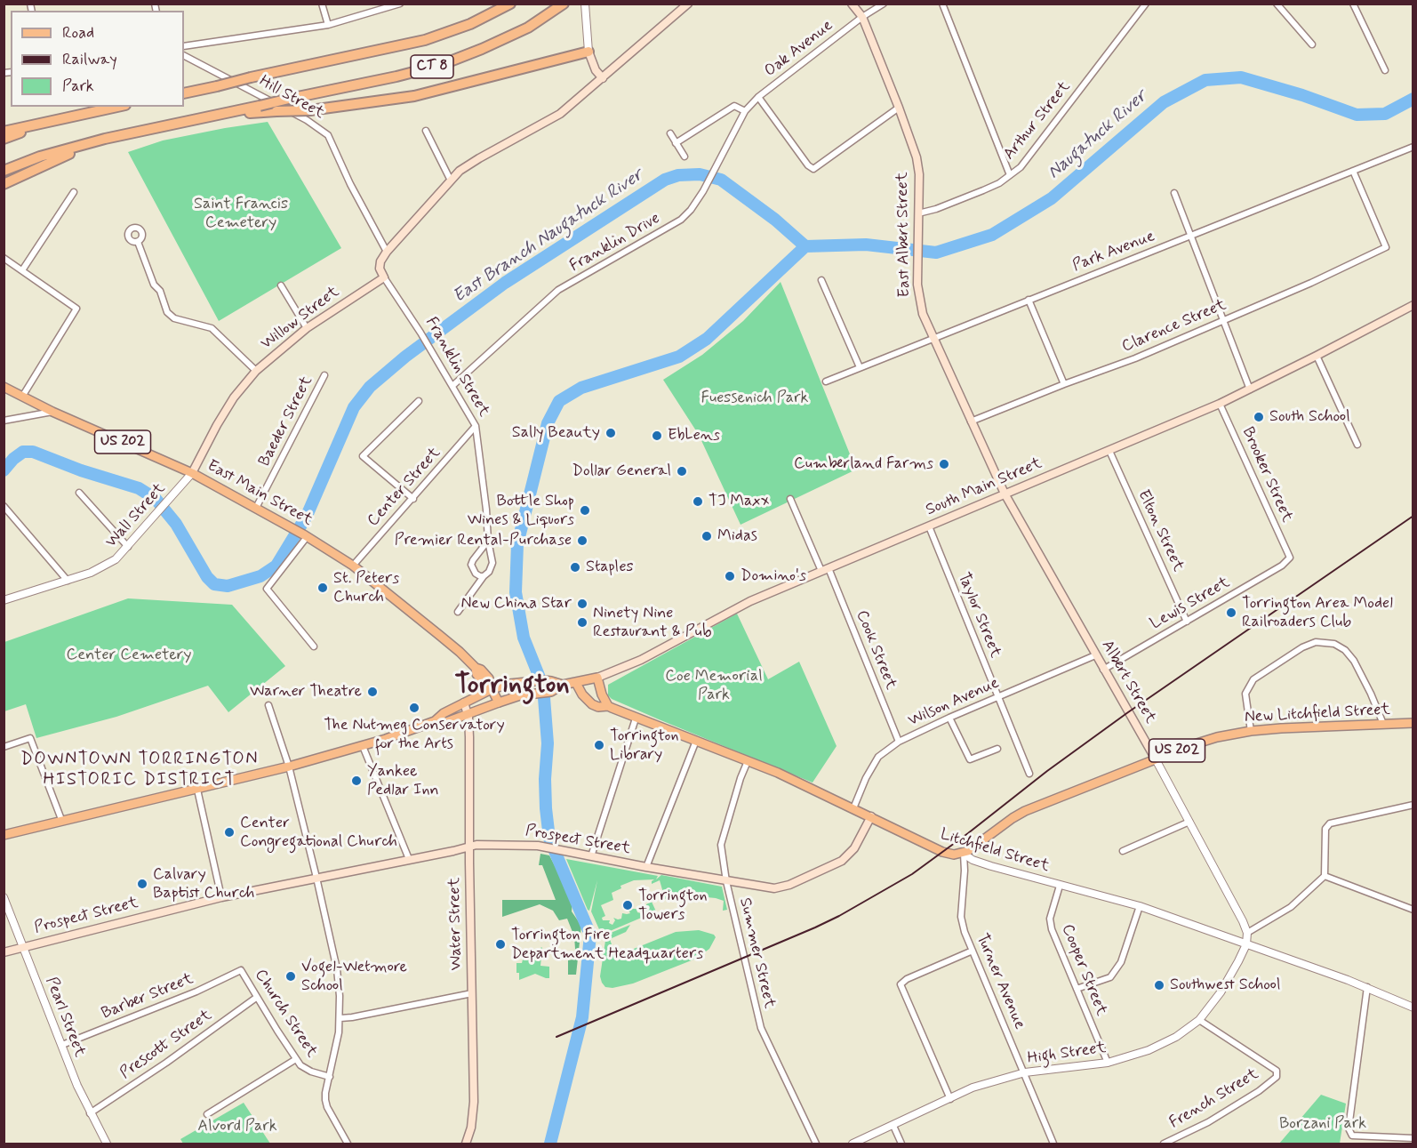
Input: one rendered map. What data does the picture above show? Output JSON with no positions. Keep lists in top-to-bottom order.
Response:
{
  "streets": {
    "highway": ["CT 8"],
    "main road": [
      "East Albert Street",
      "Willow Street",
      "US 202",
      "South Main Street",
      "East Main Street",
      "Albert Street",
      "New Litchfield Street",
      "Prospect Street",
      "Litchfield Street",
      "Water Street"
    ],
    "street": [
      "Oak Avenue",
      "Hill Street",
      "Arthur Street",
      "Franklin Drive",
      "Park Avenue",
      "Clarence Street",
      "Franklin Street",
      "Baeder Street",
      "Brooker Street",
      "Center Street",
      "Wall Street",
      "Elton Street",
      "Lewis Street",
      "Taylor Street",
      "Cook Street",
      "Wilson Avenue",
      "Summer Street",
      "Cooper Street",
      "Turner Avenue",
      "Barber Street",
      "Church Street",
      "Pearl Street",
      "Prescott Street",
      "High Street",
      "French Street"
    ]
  },
  "crossings": [
    ["Oak Avenue", "East Albert Street"],
    ["Oak Avenue", "Franklin Drive"],
    ["Arthur Street", "East Albert Street"],
    ["East Albert Street", "Park Avenue"],
    ["East Albert Street", "Clarence Street"],
    ["East Albert Street", "South Main Street"],
    ["East Albert Street", "Albert Street"],
    ["Franklin Drive", "Franklin Street"],
    ["Park Avenue", "Clarence Street"],
    ["Willow Street", "Franklin Street"],
    ["Willow Street", "East Main Street"],
    ["Willow Street", "Wall Street"],
    ["Franklin Street", "Center Street"],
    ["Baeder Street", "East Main Street"],
    ["Brooker Street", "South Main Street"],
    ["Brooker Street", "Lewis Street"],
    ["Center Street", "East Main Street"],
    ["South Main Street", "East Main Street"],
    ["South Main Street", "Elton Street"],
    ["South Main Street", "Taylor Street"],
    ["South Main Street", "Cook Street"],
    ["South Main Street", "Albert Street"],
    ["South Main Street", "Litchfield Street"],
    ["South Main Street", "Water Street"],
    ["East Main Street", "Wall Street"],
    ["Elton Street", "Lewis Street"],
    ["Lewis Street", "Albert Street"],
    ["Taylor Street", "Wilson Avenue"],
    ["Cook Street", "Wilson Avenue"],
    ["Albert Street", "Wilson Avenue"],
    ["Albert Street", "New Litchfield Street"],
    ["Albert Street", "Litchfield Street"],
    ["Albert Street", "High Street"],
    ["Wilson Avenue", "Litchfield Street"],
    ["New Litchfield Street", "Litchfield Street"],
    ["New Litchfield Street", "Turner Avenue"],
    ["Prospect Street", "Litchfield Street"],
    ["Prospect Street", "Water Street"],
    ["Prospect Street", "Summer Street"],
    ["Prospect Street", "Pearl Street"],
    ["Litchfield Street", "Summer Street"],
    ["Litchfield Street", "Cooper Street"],
    ["Litchfield Street", "Turner Avenue"],
    ["Litchfield Street", "High Street"],
    ["Cooper Street", "High Street"],
    ["Turner Avenue", "High Street"],
    ["Barber Street", "Church Street"],
    ["Barber Street", "Pearl Street"],
    ["Church Street", "Prescott Street"],
    ["Pearl Street", "Prescott Street"],
    ["High Street", "French Street"]
  ],
  "districts": ["Torrington", "DOWNTOWN TORRINGTON HISTORIC DISTRICT"],
  "water": ["Naugatuck River", "East Branch Naugatuck River"],
  "parks": [
    "Saint Francis Cemetery",
    "Fuessenich Park",
    "Center Cemetery",
    "Coe Memorial Park",
    "Borzani Park",
    "Alvord Park"
  ],
  "places": [
    "South School",
    "Sally Beauty",
    "EbLens",
    "Cumberland Farms",
    "Dollar General",
    "TJ Maxx",
    "Bottle Shop Wines & Liquors",
    "Midas",
    "Premier Rental-Purchase",
    "Staples",
    "Domino's",
    "St. Peters Church",
    "New China Star",
    "Torrington Area Model Railroaders Club",
    "Ninety Nine Restaurant & Pub",
    "Warner Theatre",
    "The Nutmeg Conservatory for the Arts",
    "Torrington Library",
    "Yankee Pedlar Inn",
    "Center Congregational Church",
    "Calvary Baptist Church",
    "Torrington Towers",
    "Torrington Fire Department Headquarters",
    "Vogel-Wetmore School",
    "Southwest School"
  ],
  "legend": ["Road", "Railway", "Park"]
}
